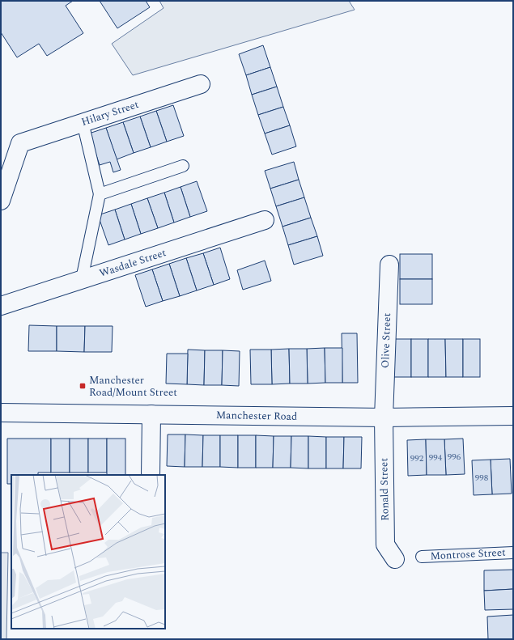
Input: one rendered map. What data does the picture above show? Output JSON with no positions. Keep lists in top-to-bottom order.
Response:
{
  "streets": {
    "street": [
      "Hilary Street",
      "Wasdale Street",
      "Olive Street",
      "Manchester Road",
      "Ronald Street"
    ],
    "lane": ["Montrose Street"]
  },
  "crossings": [
    ["Olive Street", "Manchester Road"],
    ["Olive Street", "Ronald Street"],
    ["Manchester Road", "Ronald Street"]
  ],
  "places": {
    "transit": ["Manchester Road/Mount Street"]
  },
  "house_numbers": [
    "996",
    "994",
    "992",
    "998"
  ]
}
